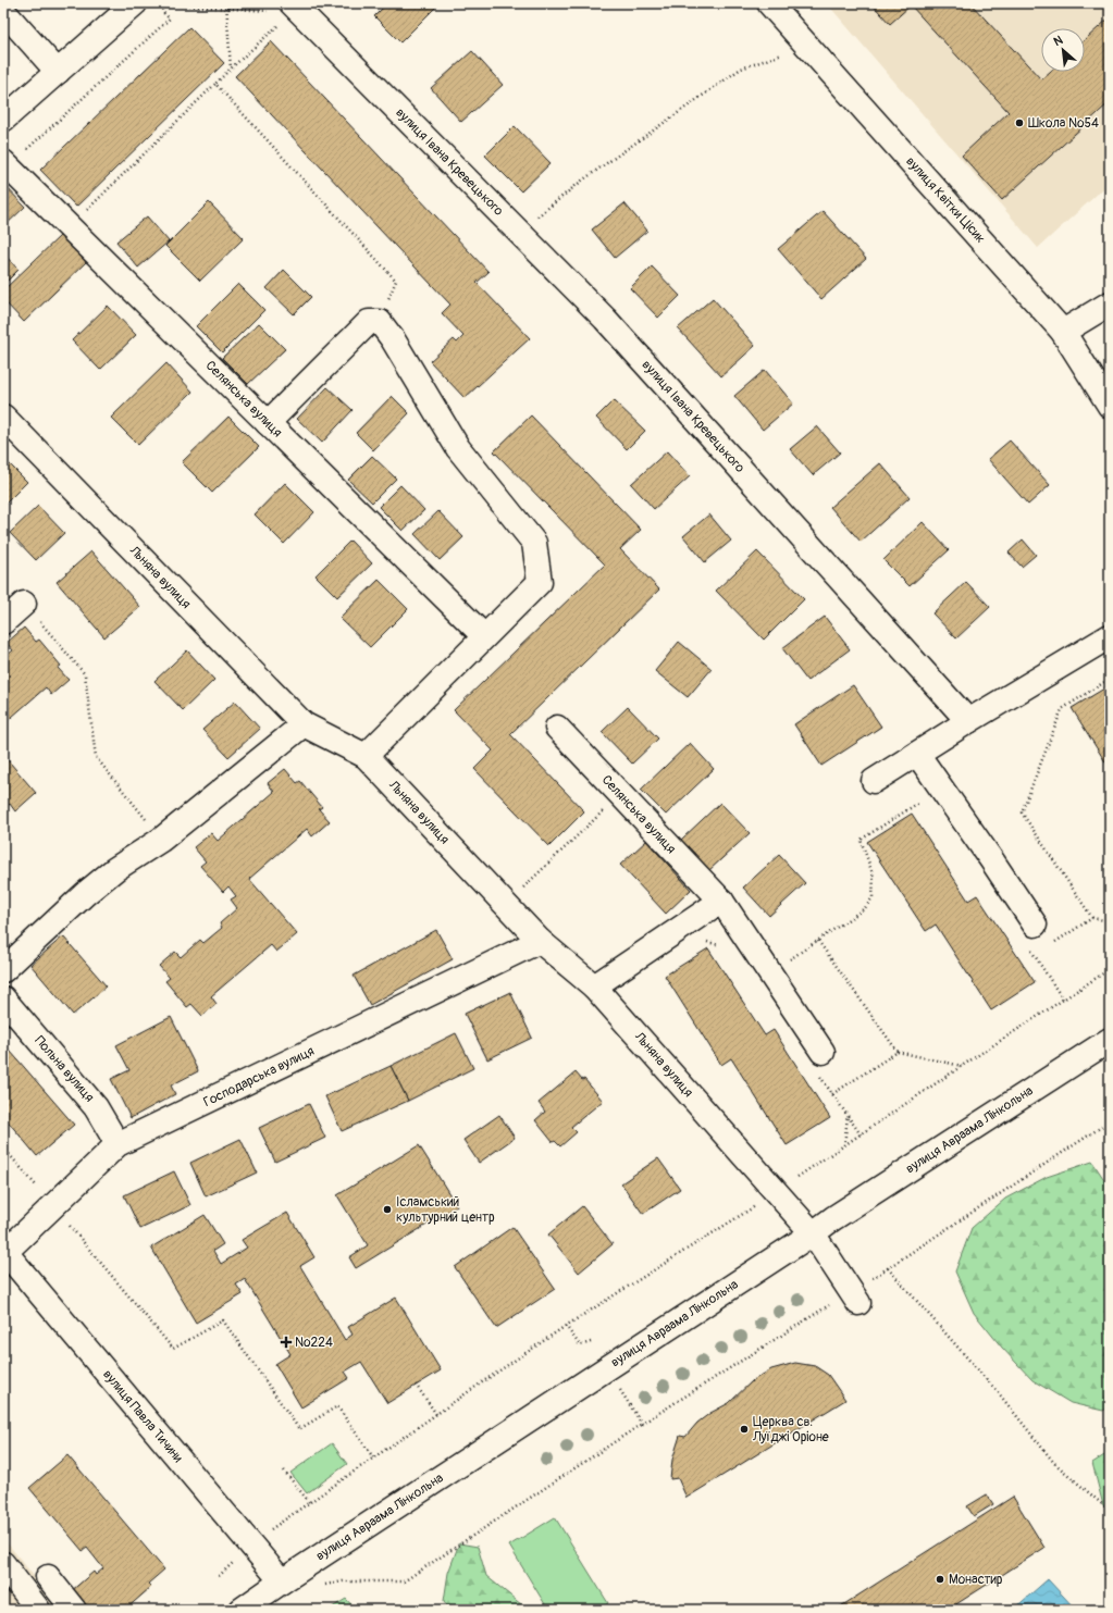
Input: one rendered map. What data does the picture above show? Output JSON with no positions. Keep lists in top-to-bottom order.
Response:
{
  "streets": {
    "street": [
      "вулиця Івана Кревецького",
      "вулиця Квітки Цісик",
      "Селянська вулиця",
      "Льняна вулиця",
      "Польна вулиця",
      "Господарська вулиця",
      "вулиця Авраама Лінкольна",
      "вулиця Павла Тичини"
    ]
  },
  "crossings": [
    ["Льняна вулиця", "Господарська вулиця"],
    ["Льняна вулиця", "вулиця Авраама Лінкольна"],
    ["Польна вулиця", "Господарська вулиця"],
    ["Господарська вулиця", "вулиця Павла Тичини"],
    ["вулиця Авраама Лінкольна", "вулиця Павла Тичини"]
  ],
  "places": {
    "other": [
      "Школа №54",
      "Ісламський культурний центр",
      "Церква св. Луїджі Оріоне",
      "Монастир"
    ],
    "health": ["№224"]
  },
  "north": "top left"
}
